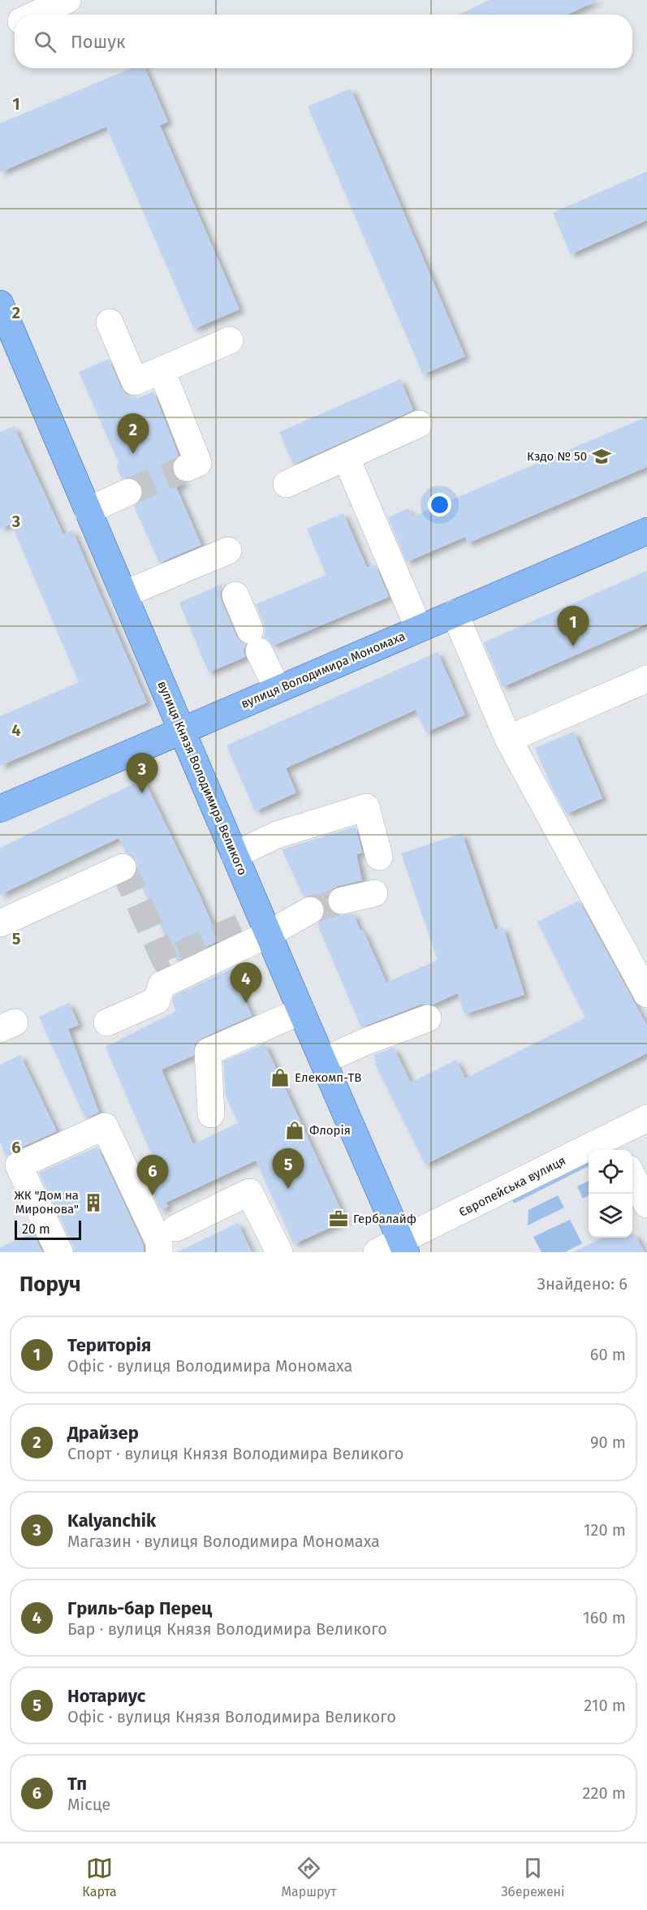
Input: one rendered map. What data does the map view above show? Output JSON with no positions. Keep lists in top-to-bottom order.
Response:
{
  "streets": {
    "main road": ["вулиця Володимира Мономаха", "вулиця Князя Володимира Великого"],
    "street": ["Європейська вулиця"]
  },
  "crossings": [
    ["вулиця Володимира Мономаха", "вулиця Князя Володимира Великого"],
    ["вулиця Князя Володимира Великого", "Європейська вулиця"]
  ],
  "places": {
    "school or university": ["Кздо № 50"],
    "shop": ["Елекомп-ТВ", "Флорія"],
    "building": ["ЖК \"Дом на Миронова\""],
    "office": ["Гербалайф"]
  },
  "scale_bar": "20 m",
  "page": {
    "search": "Пошук",
    "pins": [
      "2",
      "1",
      "3",
      "4",
      "5",
      "6"
    ],
    "scale": "20 m",
    "heading": ["Поруч", "Знайдено: 6"],
    "list": [
      {
        "mark": "1",
        "name": "Територія",
        "note": "Офіс · вулиця Володимира Мономаха",
        "value": "60 m"
      },
      {
        "mark": "2",
        "name": "Драйзер",
        "note": "Спорт · вулиця Князя Володимира Великого",
        "value": "90 m"
      },
      {
        "mark": "3",
        "name": "Kalyanchik",
        "note": "Магазин · вулиця Володимира Мономаха",
        "value": "120 m"
      },
      {
        "mark": "4",
        "name": "Гриль-бар Перец",
        "note": "Бар · вулиця Князя Володимира Великого",
        "value": "160 m"
      },
      {
        "mark": "5",
        "name": "Нотариус",
        "note": "Офіс · вулиця Князя Володимира Великого",
        "value": "210 m"
      },
      {
        "mark": "6",
        "name": "Тп",
        "note": "Місце",
        "value": "220 m"
      }
    ],
    "nav": ["Карта", "Маршрут", "Збережені"]
  },
  "grid": {
    "rows": [
      "1",
      "2",
      "3",
      "4",
      "5",
      "6"
    ]
  }
}
